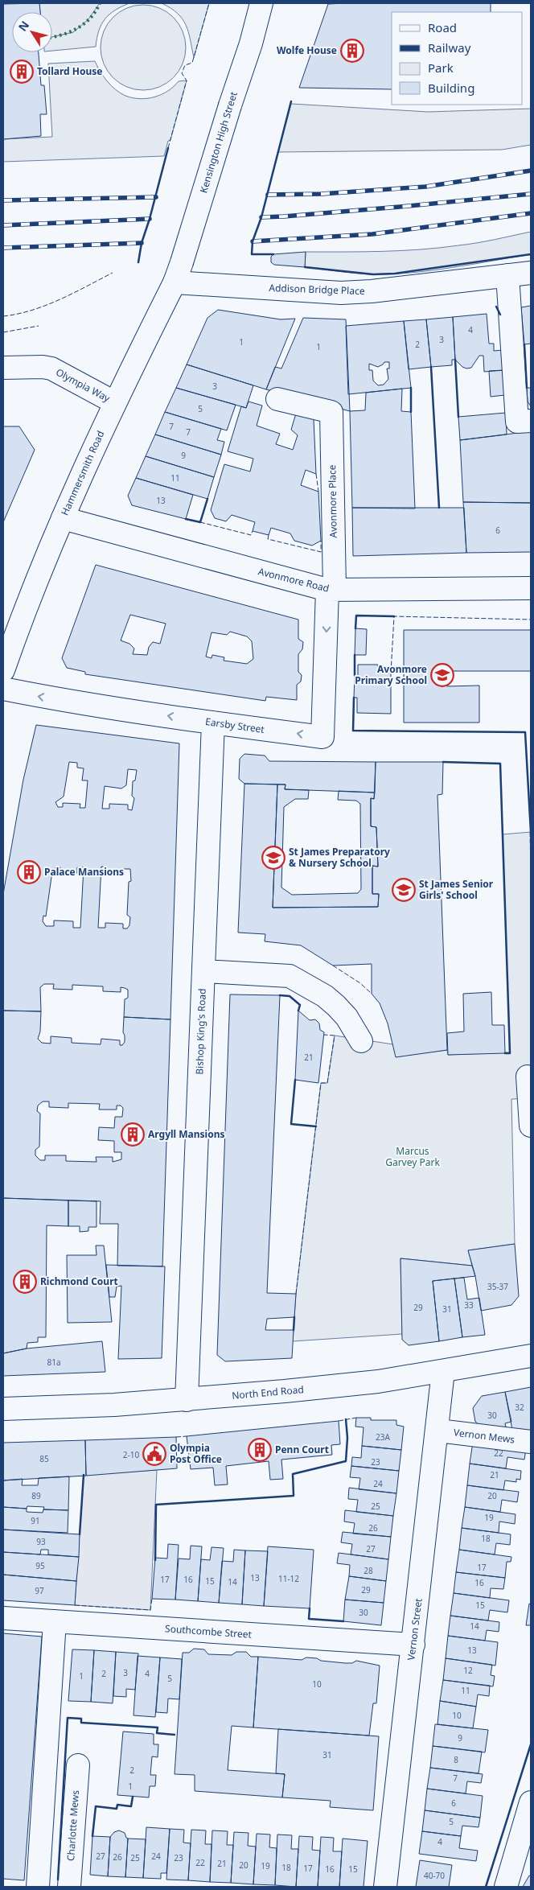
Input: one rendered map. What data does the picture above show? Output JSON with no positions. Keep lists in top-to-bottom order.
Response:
{
  "streets": {
    "street": [
      "Kensington High Street",
      "Addison Bridge Place",
      "Olympia Way",
      "Hammersmith Road",
      "Avonmore Place",
      "Avonmore Road",
      "Earsby Street",
      "Bishop King's Road",
      "North End Road",
      "Vernon Mews",
      "Vernon Street",
      "Southcombe Street",
      "Charlotte Mews"
    ]
  },
  "crossings": [
    ["Kensington High Street", "Addison Bridge Place"],
    ["Kensington High Street", "Hammersmith Road"],
    ["Addison Bridge Place", "Hammersmith Road"],
    ["Olympia Way", "Hammersmith Road"],
    ["Hammersmith Road", "Avonmore Road"],
    ["Avonmore Place", "Avonmore Road"],
    ["Avonmore Place", "Earsby Street"],
    ["Avonmore Road", "Earsby Street"],
    ["Earsby Street", "Bishop King's Road"],
    ["Bishop King's Road", "North End Road"],
    ["North End Road", "Vernon Street"],
    ["Vernon Mews", "Vernon Street"],
    ["Vernon Street", "Southcombe Street"]
  ],
  "parks": ["Marcus Garvey Park"],
  "places": {
    "building": [
      "Wolfe House",
      "Tollard House",
      "Palace Mansions",
      "Argyll Mansions",
      "Richmond Court",
      "Penn Court"
    ],
    "school or university": ["Avonmore Primary School", "St James Preparatory & Nursery School", "St James Senior Girls' School"],
    "public building": ["Olympia Post Office"]
  },
  "house_numbers": [
    "4",
    "3",
    "1",
    "2",
    "1",
    "3",
    "5",
    "7",
    "7",
    "9",
    "11",
    "13",
    "6",
    "21",
    "35-37",
    "33",
    "29",
    "31",
    "81a",
    "32",
    "30",
    "23A",
    "22",
    "2-10",
    "85",
    "23",
    "21",
    "24",
    "89",
    "20",
    "25",
    "19",
    "91",
    "26",
    "18",
    "93",
    "27",
    "95",
    "17",
    "28",
    "13",
    "11-12",
    "17",
    "16",
    "15",
    "14",
    "16",
    "29",
    "97",
    "15",
    "30",
    "14",
    "13",
    "12",
    "3",
    "2",
    "4",
    "1",
    "5",
    "10",
    "11",
    "10",
    "9",
    "31",
    "8",
    "2",
    "7",
    "1",
    "6",
    "5",
    "4",
    "27",
    "24",
    "26",
    "25",
    "23",
    "22",
    "21",
    "20",
    "19",
    "18",
    "17",
    "16",
    "15",
    "40-70"
  ],
  "legend": [
    "Road",
    "Railway",
    "Park",
    "Building"
  ],
  "north": "top left"
}
